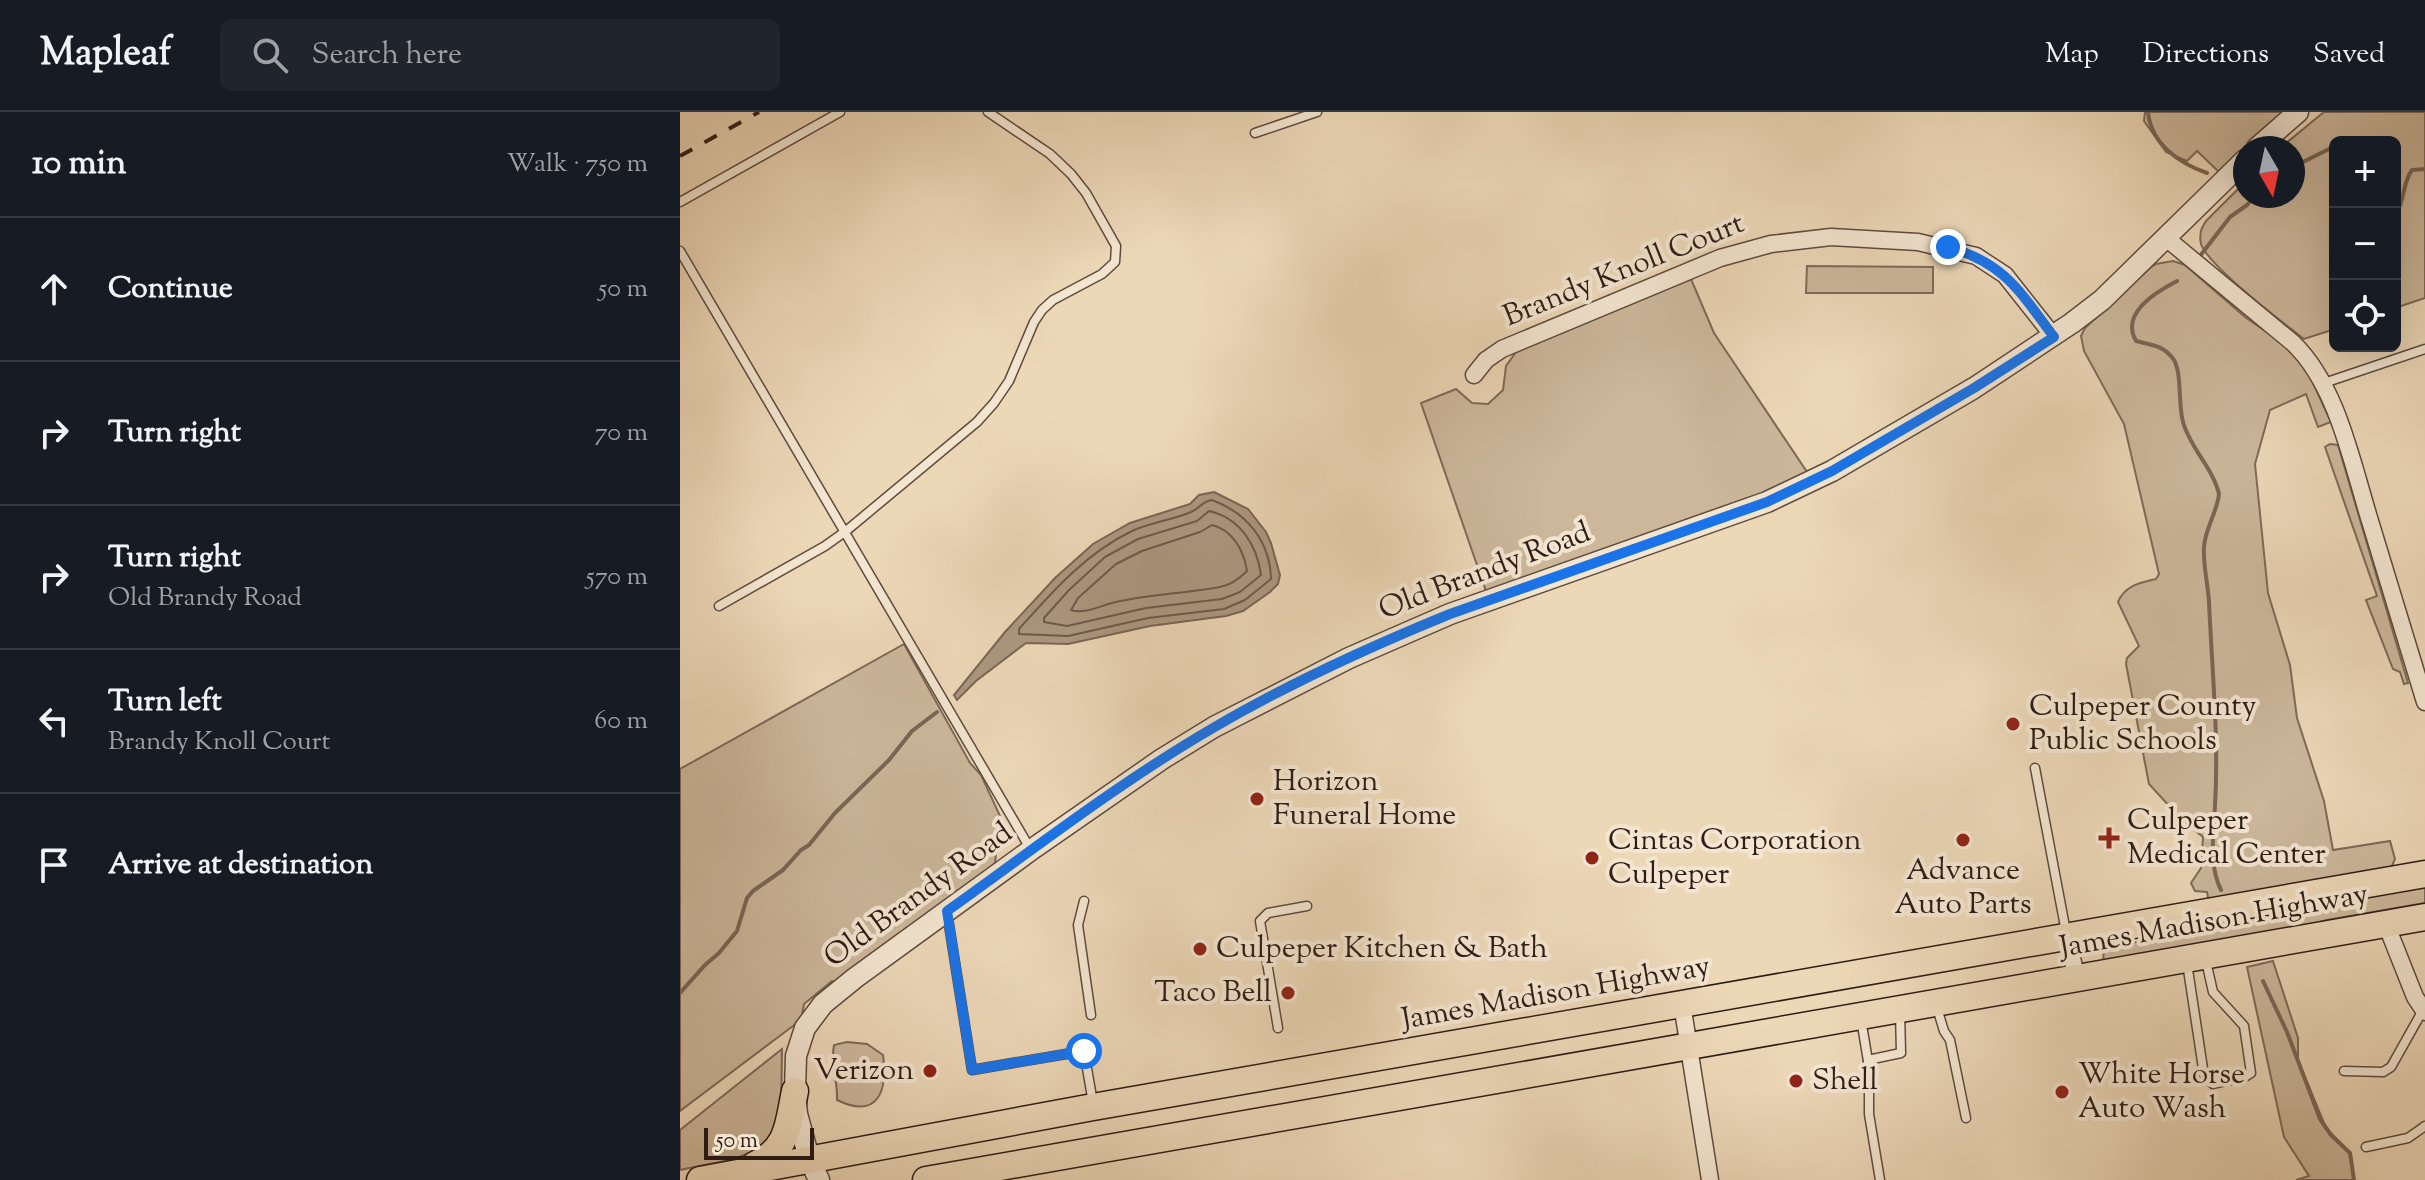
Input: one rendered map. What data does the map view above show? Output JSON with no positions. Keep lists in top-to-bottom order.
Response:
{
  "streets": {
    "main road": ["James Madison Highway"],
    "street": ["Brandy Knoll Court", "Old Brandy Road"]
  },
  "crossings": [
    ["Brandy Knoll Court", "Old Brandy Road"],
    ["Old Brandy Road", "James Madison Highway"]
  ],
  "places": {
    "other": [
      "Culpeper County Public Schools",
      "Horizon Funeral Home",
      "Advance Auto Parts",
      "Cintas Corporation Culpeper",
      "Culpeper Kitchen & Bath",
      "Taco Bell",
      "Verizon",
      "Shell",
      "White Horse Auto Wash"
    ],
    "health": ["Culpeper Medical Center"]
  },
  "scale_bar": "50 m",
  "north": "bottom",
  "page": {
    "header": "Mapleaf",
    "search": "Search here",
    "nav": ["Map", "Directions", "Saved"],
    "heading": ["10 min", "Walk · 750 m"],
    "map_buttons": ["+", "−"],
    "list": [
      ["Continue", "50 m"],
      ["Turn right", "70 m"],
      ["Turn right", "Old Brandy Road", "570 m"],
      ["Turn left", "Brandy Knoll Court", "60 m"],
      "Arrive at destination"
    ],
    "scale": "50 m"
  }
}
